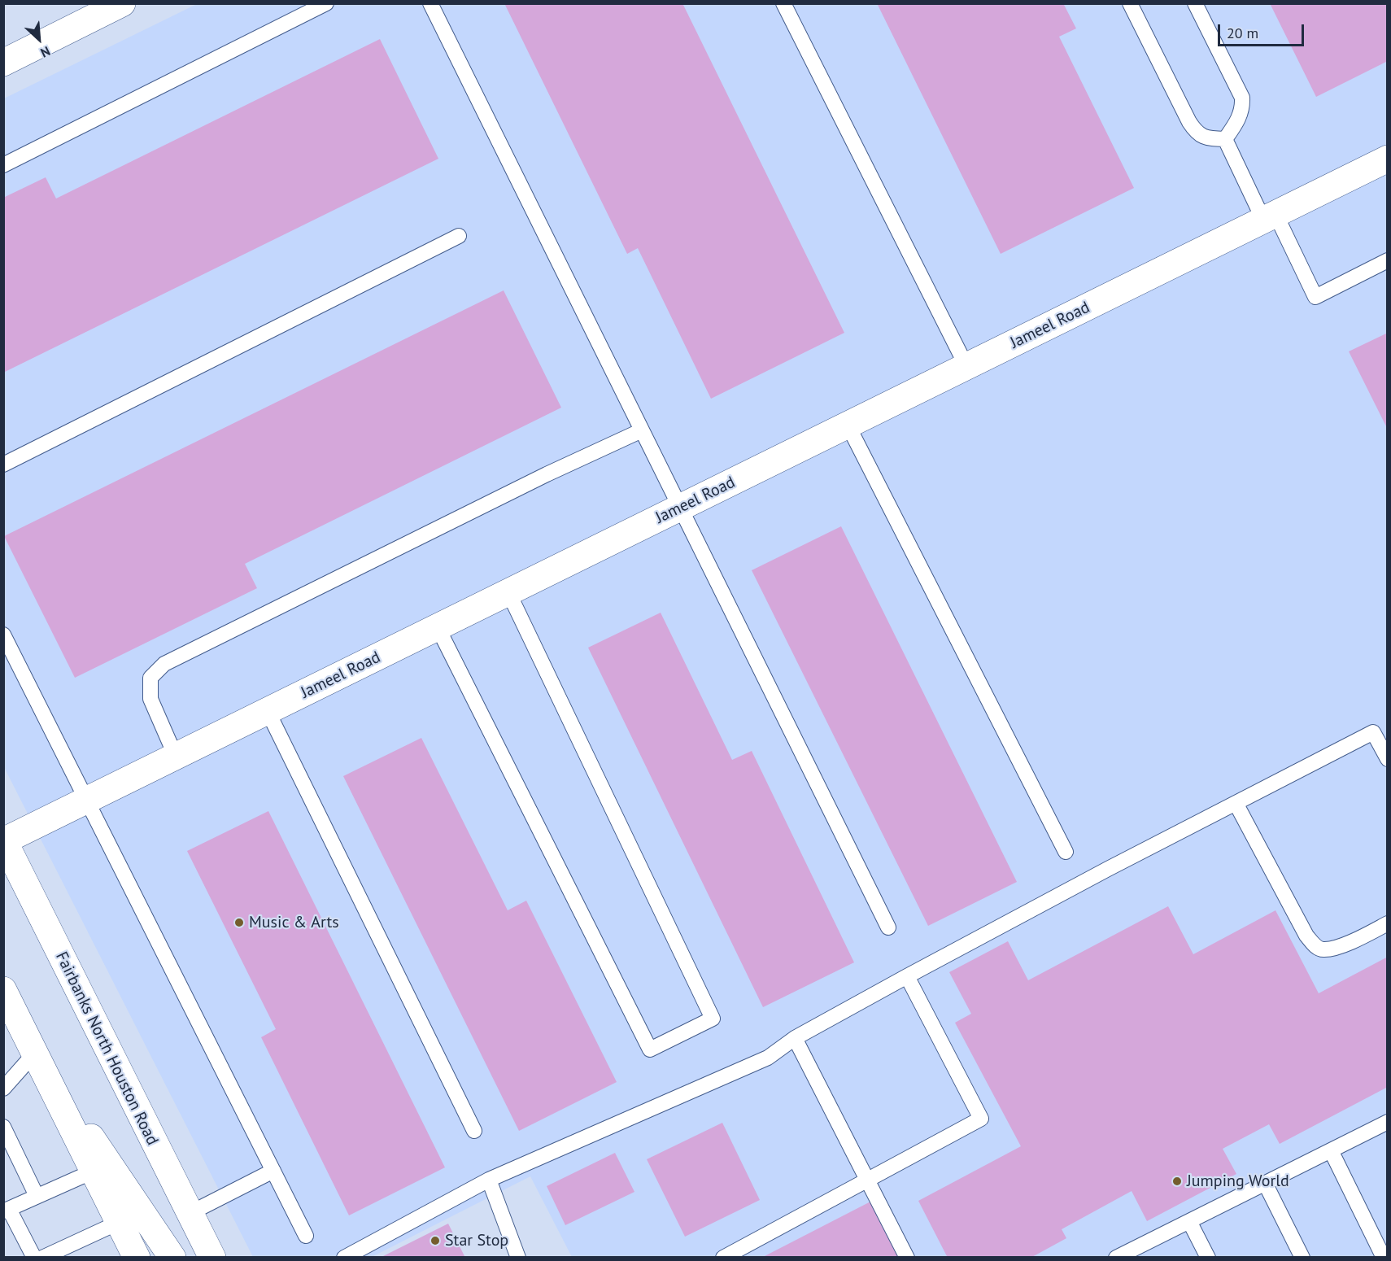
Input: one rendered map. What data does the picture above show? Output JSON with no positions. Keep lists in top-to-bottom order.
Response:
{
  "streets": {
    "street": ["Jameel Road", "Fairbanks North Houston Road"]
  },
  "crossings": [
    ["Jameel Road", "Fairbanks North Houston Road"]
  ],
  "places": ["Music & Arts", "Jumping World", "Star Stop"],
  "scale_bar": "20 m",
  "north": "bottom right"
}
